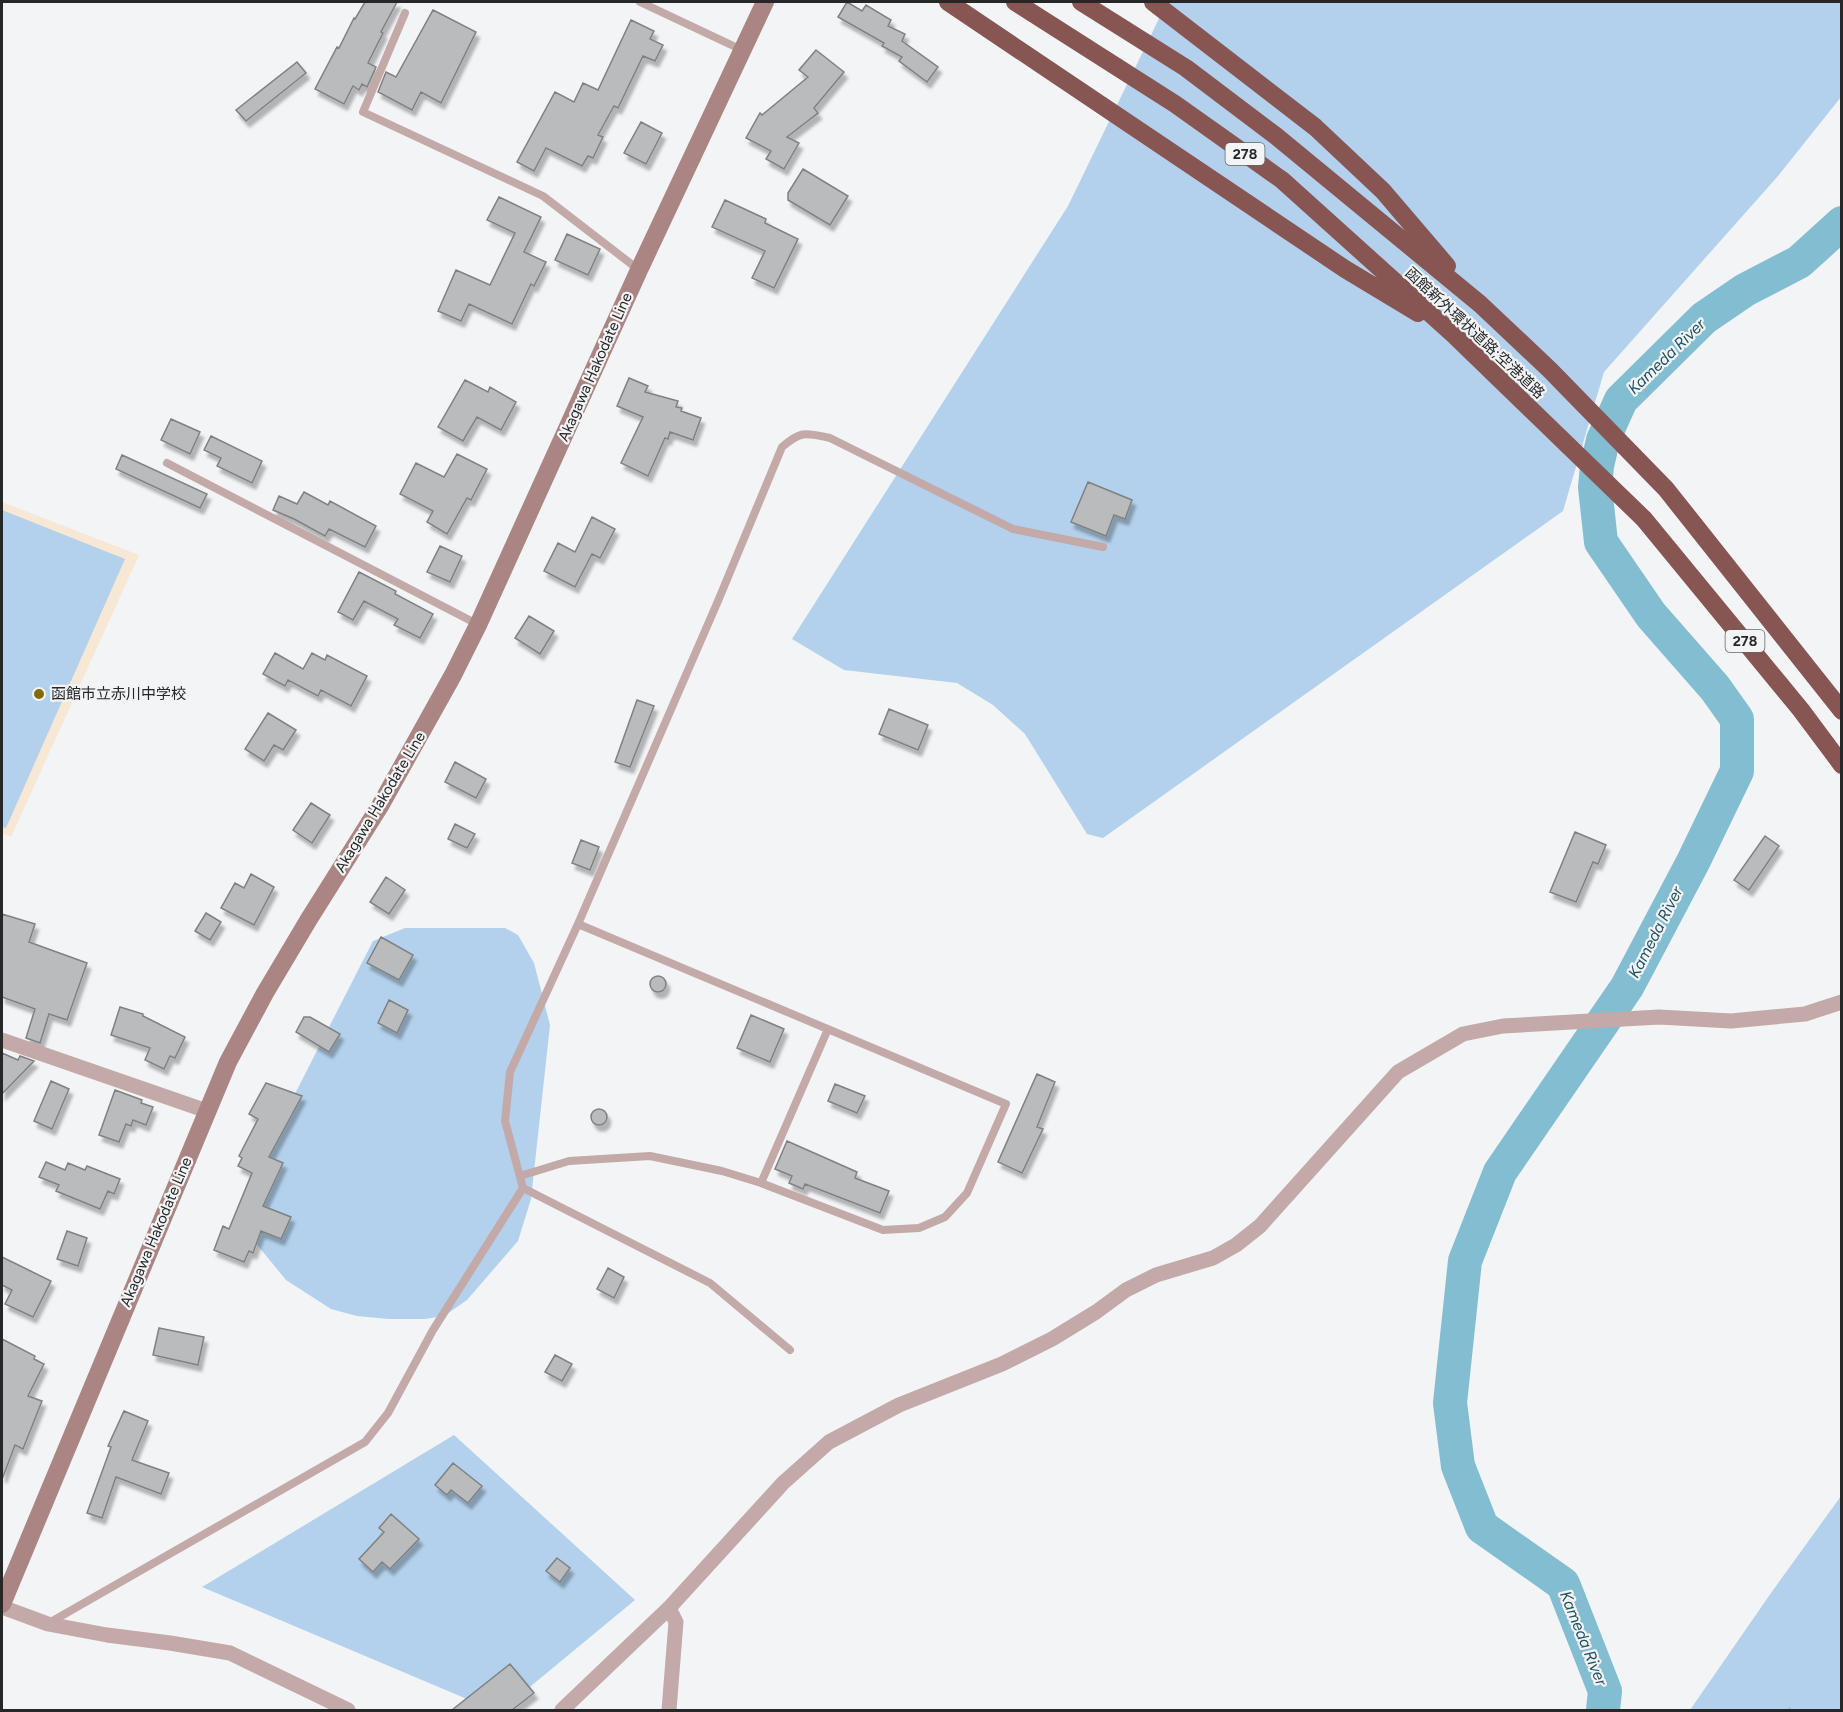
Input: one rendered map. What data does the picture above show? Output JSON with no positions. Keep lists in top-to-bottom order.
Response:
{
  "streets": {
    "highway": ["278", "函館新外環状道路;空港道路"],
    "main road": ["Akagawa Hakodate Line"]
  },
  "water": ["Kameda River"],
  "places": ["函館市立赤川中学校"]
}
